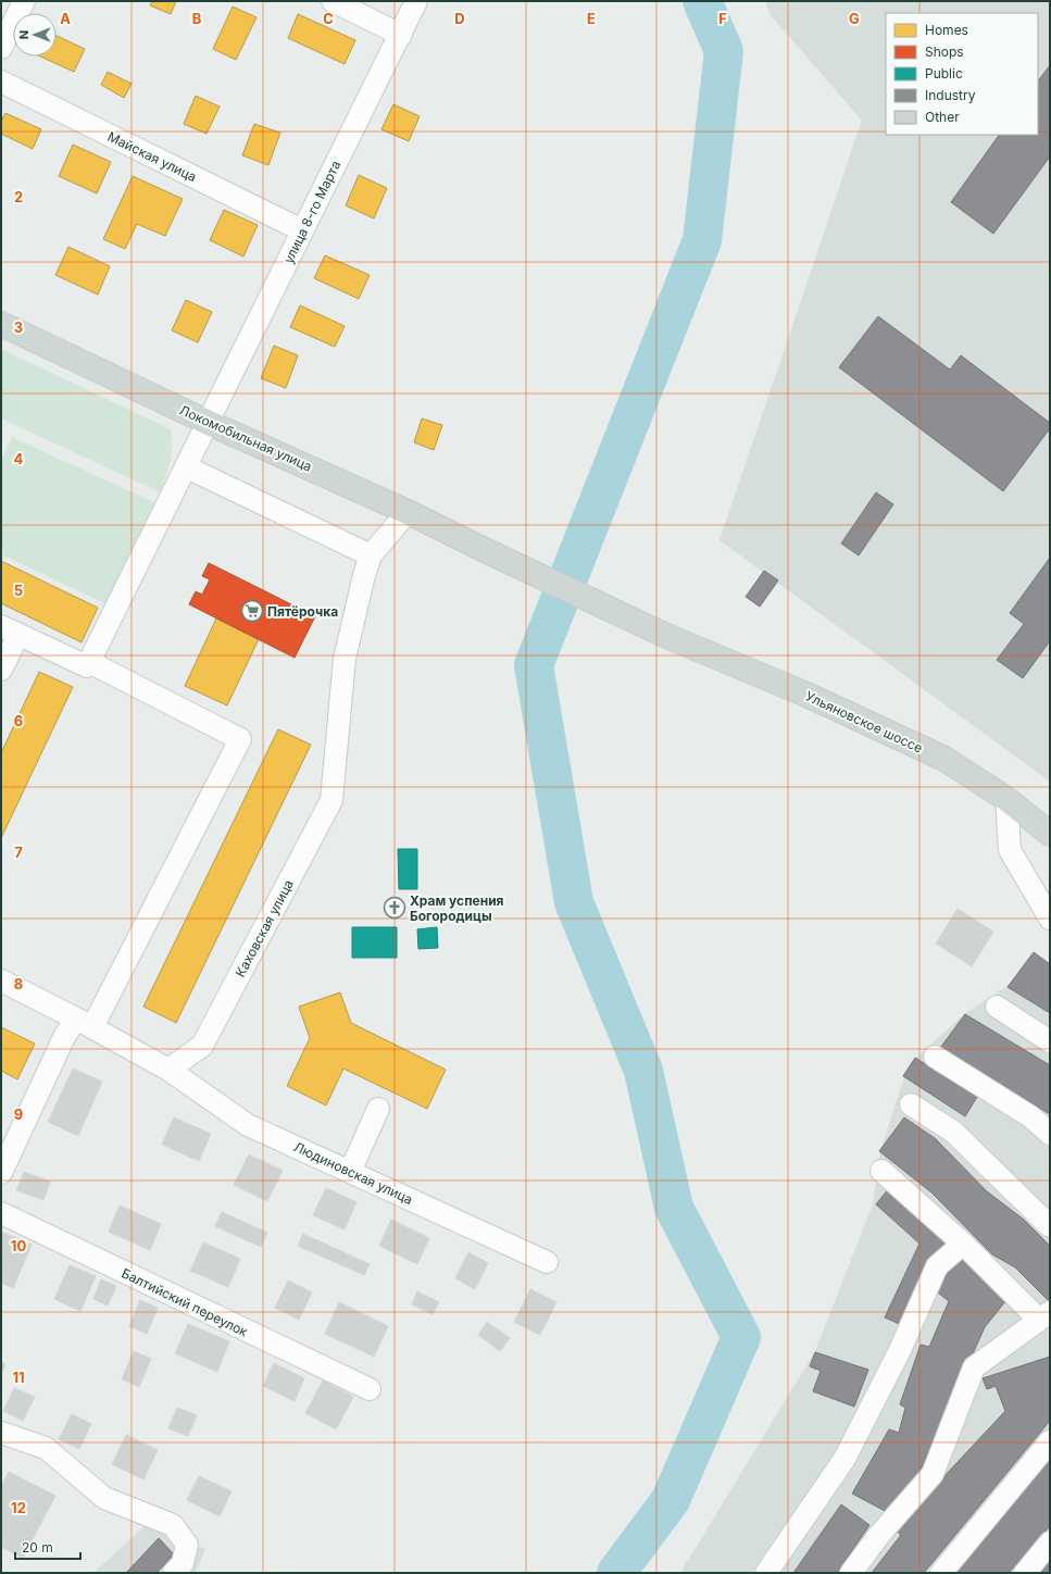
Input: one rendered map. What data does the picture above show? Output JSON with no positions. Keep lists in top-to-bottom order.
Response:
{
  "streets": {
    "main road": ["Локомобильная улица", "Ульяновское шоссе"],
    "street": [
      "Майская улица",
      "улица 8-го Марта",
      "Каховская улица",
      "Людиновская улица",
      "Балтийский переулок"
    ]
  },
  "crossings": [
    ["Майская улица", "улица 8-го Марта"],
    ["улица 8-го Марта", "Локомобильная улица"],
    ["Локомобильная улица", "Ульяновское шоссе"],
    ["Локомобильная улица", "Каховская улица"],
    ["Каховская улица", "Людиновская улица"]
  ],
  "places": {
    "supermarket": ["Пятёрочка"],
    "church": ["Храм успения Богородицы"]
  },
  "legend": [
    "Homes",
    "Shops",
    "Public",
    "Industry",
    "Other"
  ],
  "scale_bar": "20 m",
  "north": "left",
  "grid": {
    "columns": [
      "A",
      "B",
      "C",
      "D",
      "E",
      "F",
      "G"
    ],
    "rows": [
      "2",
      "3",
      "4",
      "5",
      "6",
      "7",
      "8",
      "9",
      "10",
      "11",
      "12"
    ]
  }
}
